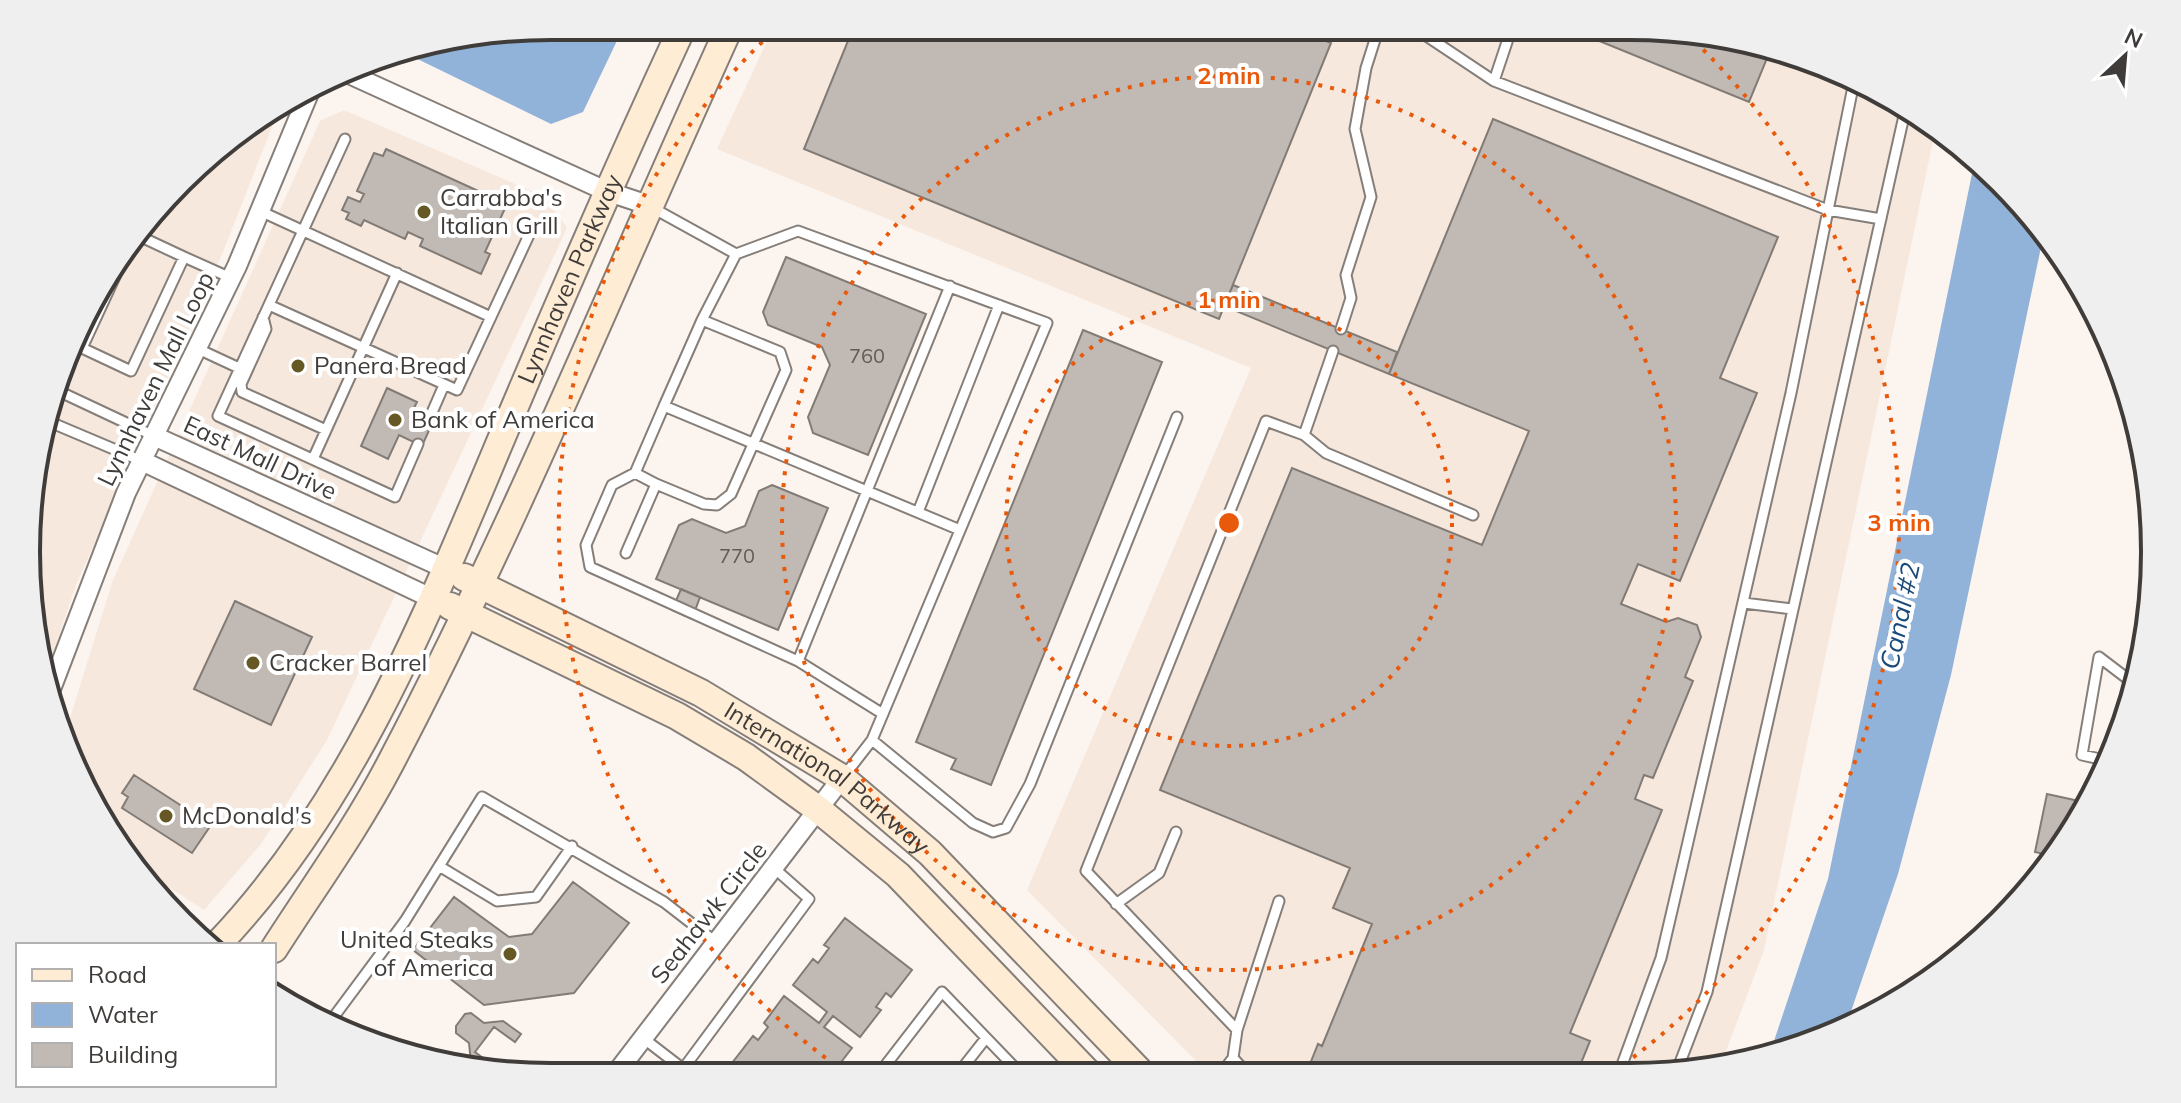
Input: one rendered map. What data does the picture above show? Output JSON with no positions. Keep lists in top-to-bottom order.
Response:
{
  "streets": {
    "main road": ["Lynnhaven Parkway", "International Parkway"],
    "street": ["Lynnhaven Mall Loop", "East Mall Drive", "Seahawk Circle"]
  },
  "crossings": [
    ["Lynnhaven Parkway", "East Mall Drive"],
    ["Lynnhaven Parkway", "International Parkway"],
    ["Lynnhaven Mall Loop", "East Mall Drive"],
    ["East Mall Drive", "International Parkway"],
    ["International Parkway", "Seahawk Circle"]
  ],
  "water": ["Canal #2"],
  "places": [
    "Carrabba's Italian Grill",
    "Panera Bread",
    "Bank of America",
    "Cracker Barrel",
    "McDonald's",
    "United Steaks of America"
  ],
  "house_numbers": ["760", "770"],
  "legend": ["Road", "Water", "Building"],
  "north": "top right",
  "rings": ["2 min", "1 min", "3 min"]
}
